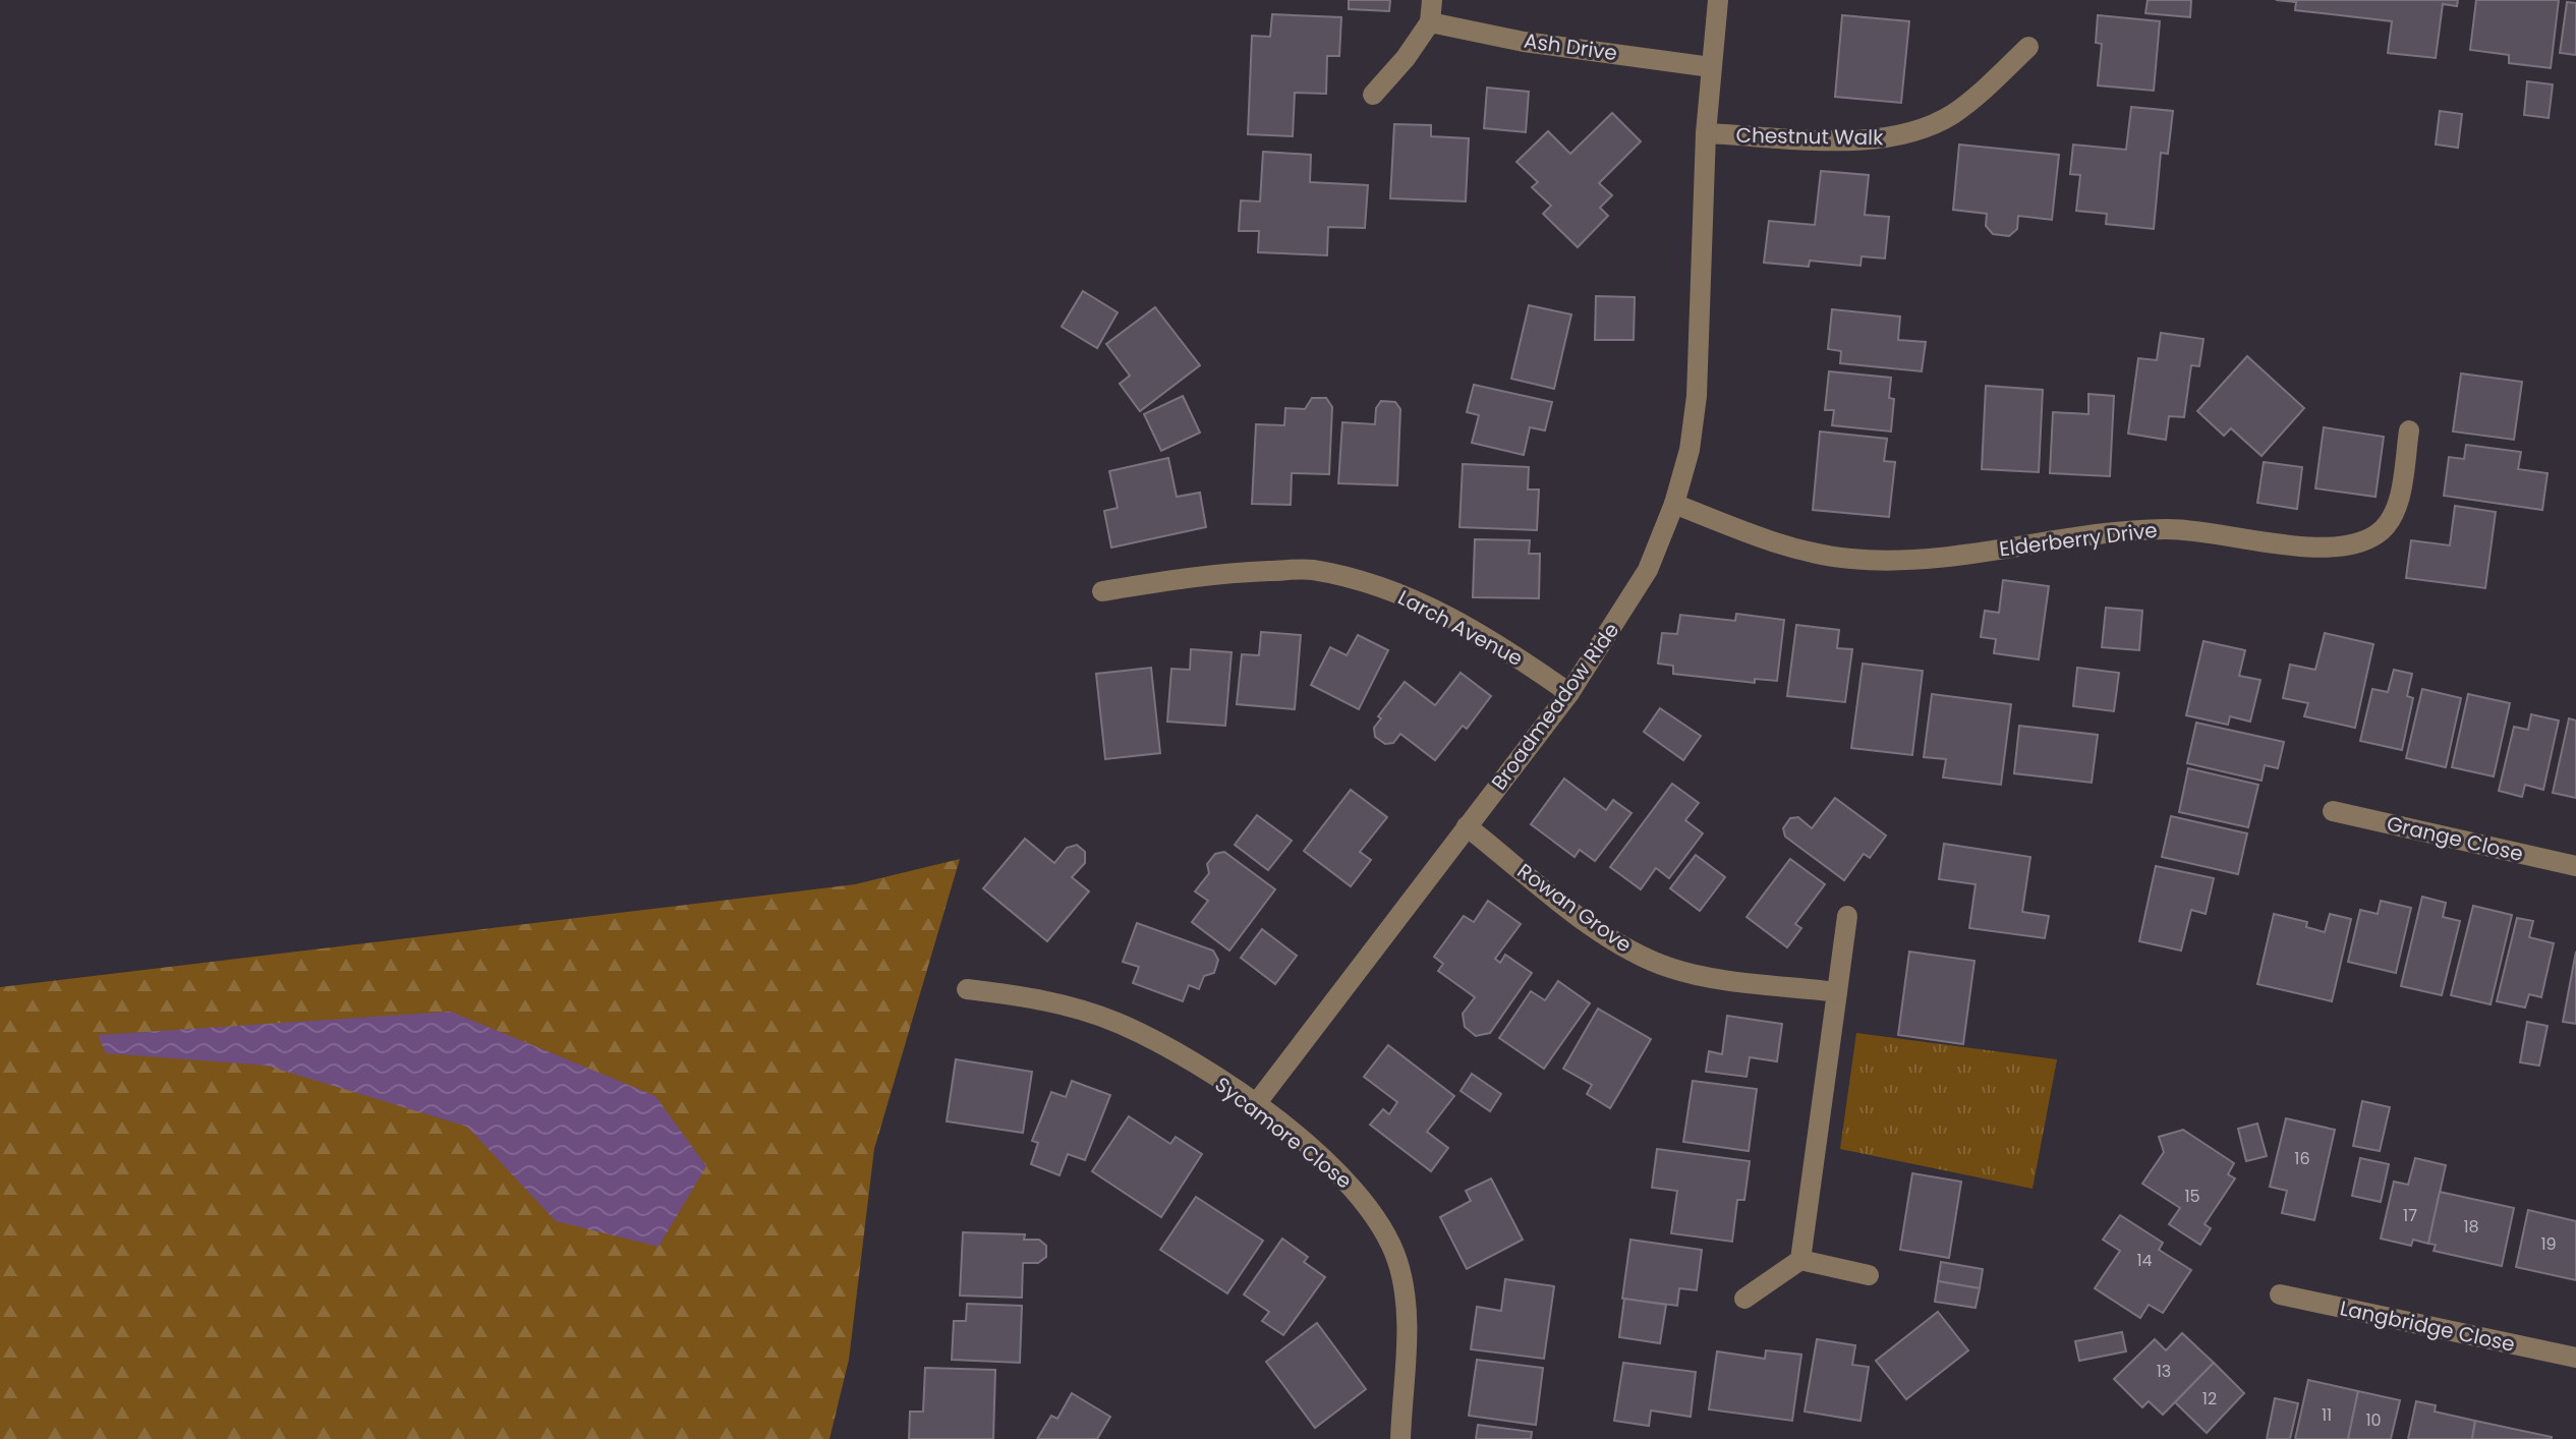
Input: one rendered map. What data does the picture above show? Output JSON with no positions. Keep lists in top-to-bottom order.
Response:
{
  "streets": {
    "street": [
      "Ash Drive",
      "Chestnut Walk",
      "Elderberry Drive",
      "Larch Avenue",
      "Broadmeadow Ride",
      "Grange Close",
      "Rowan Grove",
      "Sycamore Close",
      "Langbridge Close"
    ]
  },
  "crossings": [
    ["Ash Drive", "Broadmeadow Ride"],
    ["Chestnut Walk", "Broadmeadow Ride"],
    ["Elderberry Drive", "Broadmeadow Ride"],
    ["Larch Avenue", "Broadmeadow Ride"],
    ["Broadmeadow Ride", "Rowan Grove"],
    ["Broadmeadow Ride", "Sycamore Close"]
  ],
  "house_numbers": [
    "16",
    "15",
    "17",
    "18",
    "19",
    "14",
    "13",
    "12",
    "11",
    "10"
  ]
}
